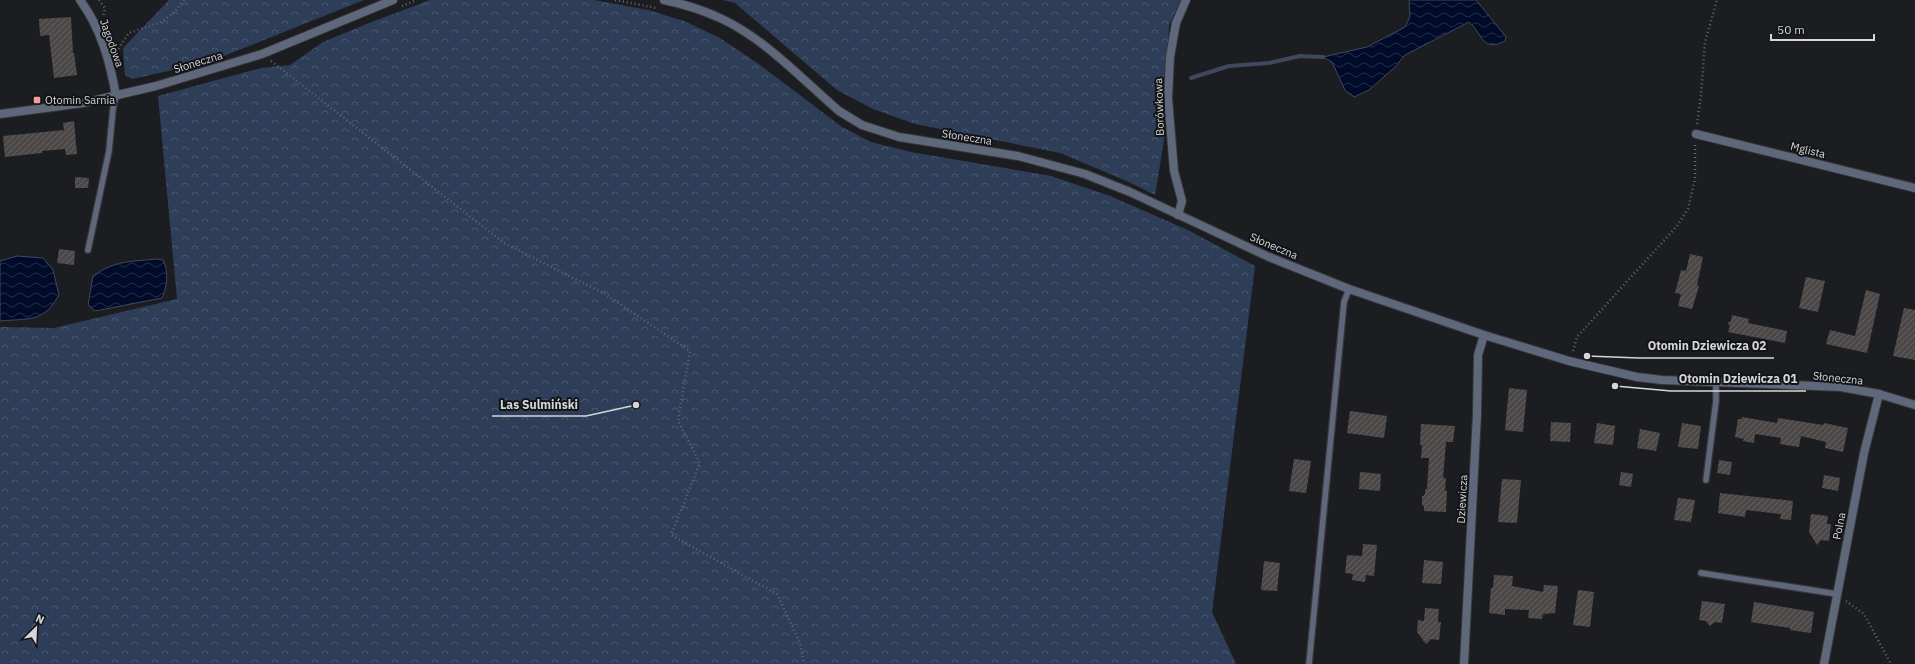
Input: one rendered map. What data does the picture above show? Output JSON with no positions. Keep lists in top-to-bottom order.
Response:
{
  "streets": {
    "street": [
      "Jagodowa",
      "Słoneczna",
      "Borówkowa",
      "Mglista",
      "Dziewicza",
      "Polna"
    ]
  },
  "crossings": [
    ["Jagodowa", "Słoneczna"],
    ["Słoneczna", "Borówkowa"],
    ["Słoneczna", "Dziewicza"],
    ["Słoneczna", "Polna"]
  ],
  "places": {
    "transit": ["Otomin Sarnia"],
    "other": ["Otomin Dziewicza 02", "Otomin Dziewicza 01", "Las Sulmiński"]
  },
  "scale_bar": "50 m",
  "north": "top right"
}
